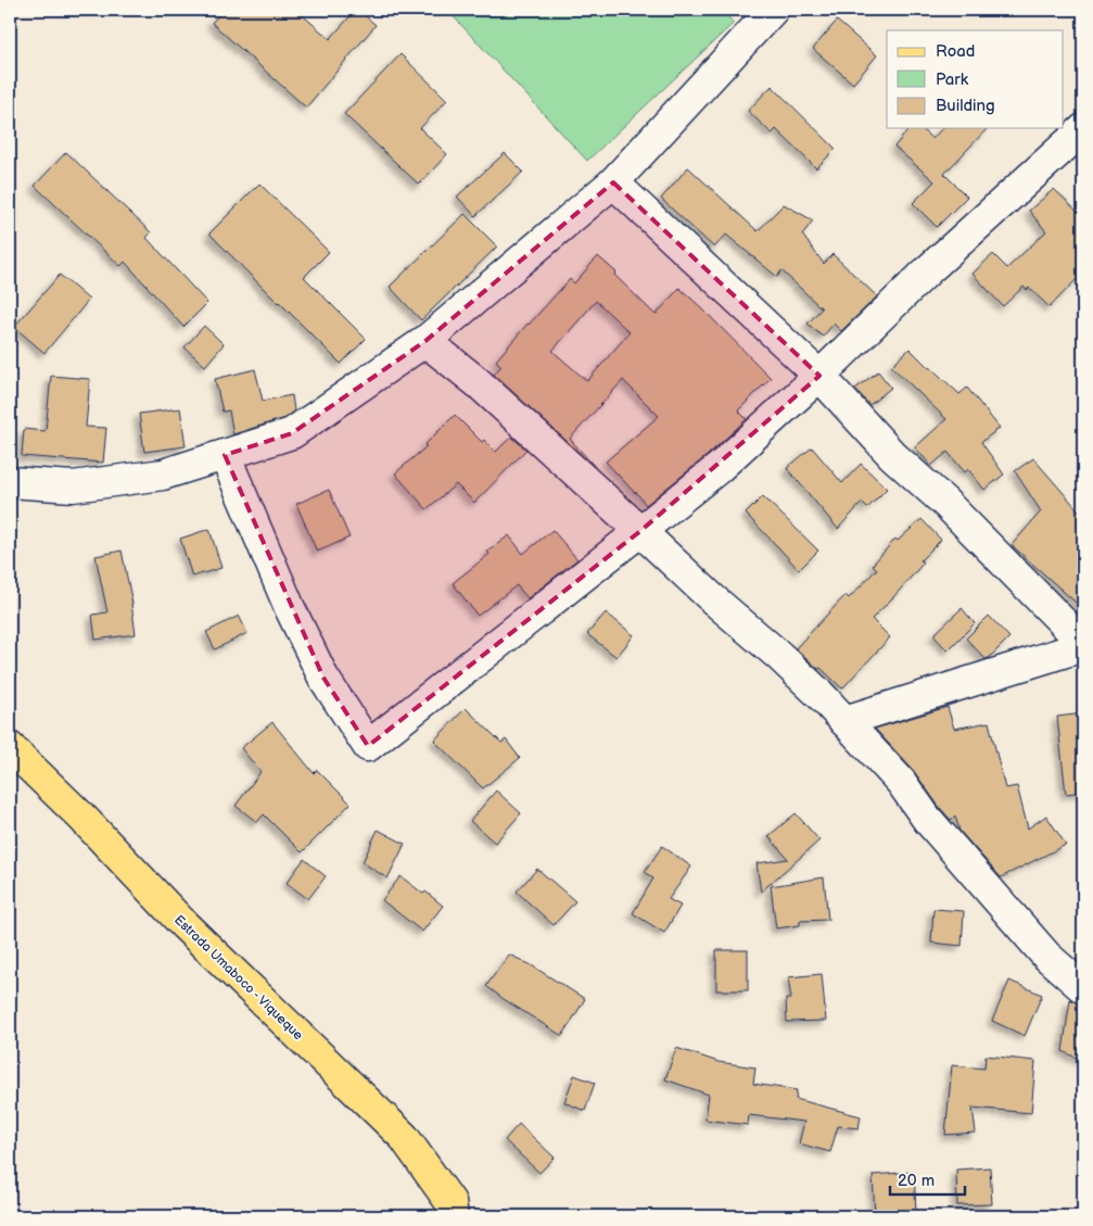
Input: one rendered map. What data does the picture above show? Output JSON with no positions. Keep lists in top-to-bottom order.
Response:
{
  "streets": {
    "main road": ["Estrada Umaboco - Viqueque"]
  },
  "legend": ["Road", "Park", "Building"],
  "scale_bar": "20 m"
}
